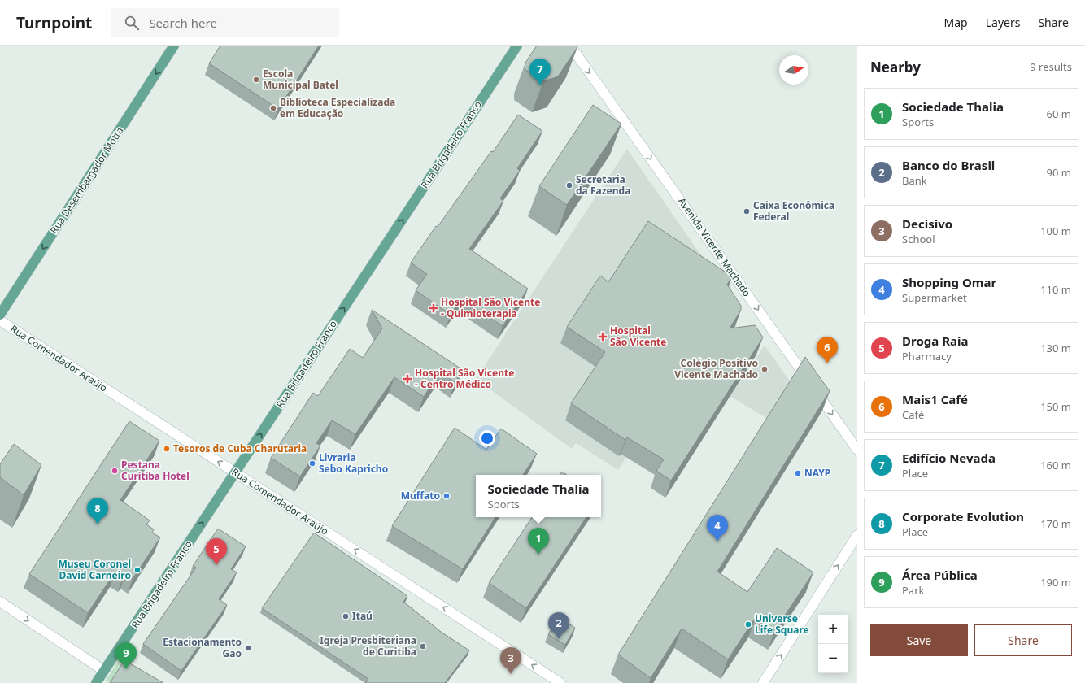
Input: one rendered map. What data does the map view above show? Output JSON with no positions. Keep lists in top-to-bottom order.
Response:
{
  "streets": {
    "main road": ["Rua Brigadeiro Franco", "Rua Desembargador Motta"],
    "street": ["Avenida Vicente Machado", "Rua Comendador Araújo"]
  },
  "crossings": [
    ["Rua Brigadeiro Franco", "Rua Comendador Araújo"]
  ],
  "one_way": [
    "Rua Brigadeiro Franco",
    "Rua Desembargador Motta",
    "Avenida Vicente Machado",
    "Rua Comendador Araújo"
  ],
  "places": {
    "other": [
      "Escola Municipal Batel",
      "Biblioteca Especializada em Educação",
      "Secretaria da Fazenda",
      "Caixa Econômica Federal",
      "Colégio Positivo Vicente Machado",
      "Tesoros de Cuba Charutaria",
      "Livraria Sebo Kapricho",
      "Pestana Curitiba Hotel",
      "NAYP",
      "Muffato",
      "Museu Coronel David Carneiro",
      "Itaú",
      "Universe Life Square",
      "Igreja Presbiteriana de Curitiba",
      "Estacionamento Gao"
    ],
    "health": ["Hospital São Vicente - Quimioterapia", "Hospital São Vicente", "Hospital São Vicente - Centro Médico"]
  },
  "north": "right",
  "page": {
    "header": "Turnpoint",
    "search": "Search here",
    "nav": ["Map", "Layers", "Share"],
    "heading": ["Nearby", "9 results"],
    "pins": [
      "7",
      "6",
      "8",
      "4",
      "1",
      "5",
      "2",
      "9",
      "3"
    ],
    "list": [
      {
        "mark": "1",
        "name": "Sociedade Thalia",
        "note": "Sports",
        "value": "60 m"
      },
      {
        "mark": "2",
        "name": "Banco do Brasil",
        "note": "Bank",
        "value": "90 m"
      },
      {
        "mark": "3",
        "name": "Decisivo",
        "note": "School",
        "value": "100 m"
      },
      {
        "mark": "4",
        "name": "Shopping Omar",
        "note": "Supermarket",
        "value": "110 m"
      },
      {
        "mark": "5",
        "name": "Droga Raia",
        "note": "Pharmacy",
        "value": "130 m"
      },
      {
        "mark": "6",
        "name": "Mais1 Café",
        "note": "Café",
        "value": "150 m"
      },
      {
        "mark": "7",
        "name": "Edifício Nevada",
        "note": "Place",
        "value": "160 m"
      },
      {
        "mark": "8",
        "name": "Corporate Evolution",
        "note": "Place",
        "value": "170 m"
      },
      {
        "mark": "9",
        "name": "Área Pública",
        "note": "Park",
        "value": "190 m"
      }
    ],
    "popup": ["Sociedade Thalia", "Sports"],
    "map_buttons": ["+", "−"],
    "buttons": ["Save", "Share"]
  }
}
